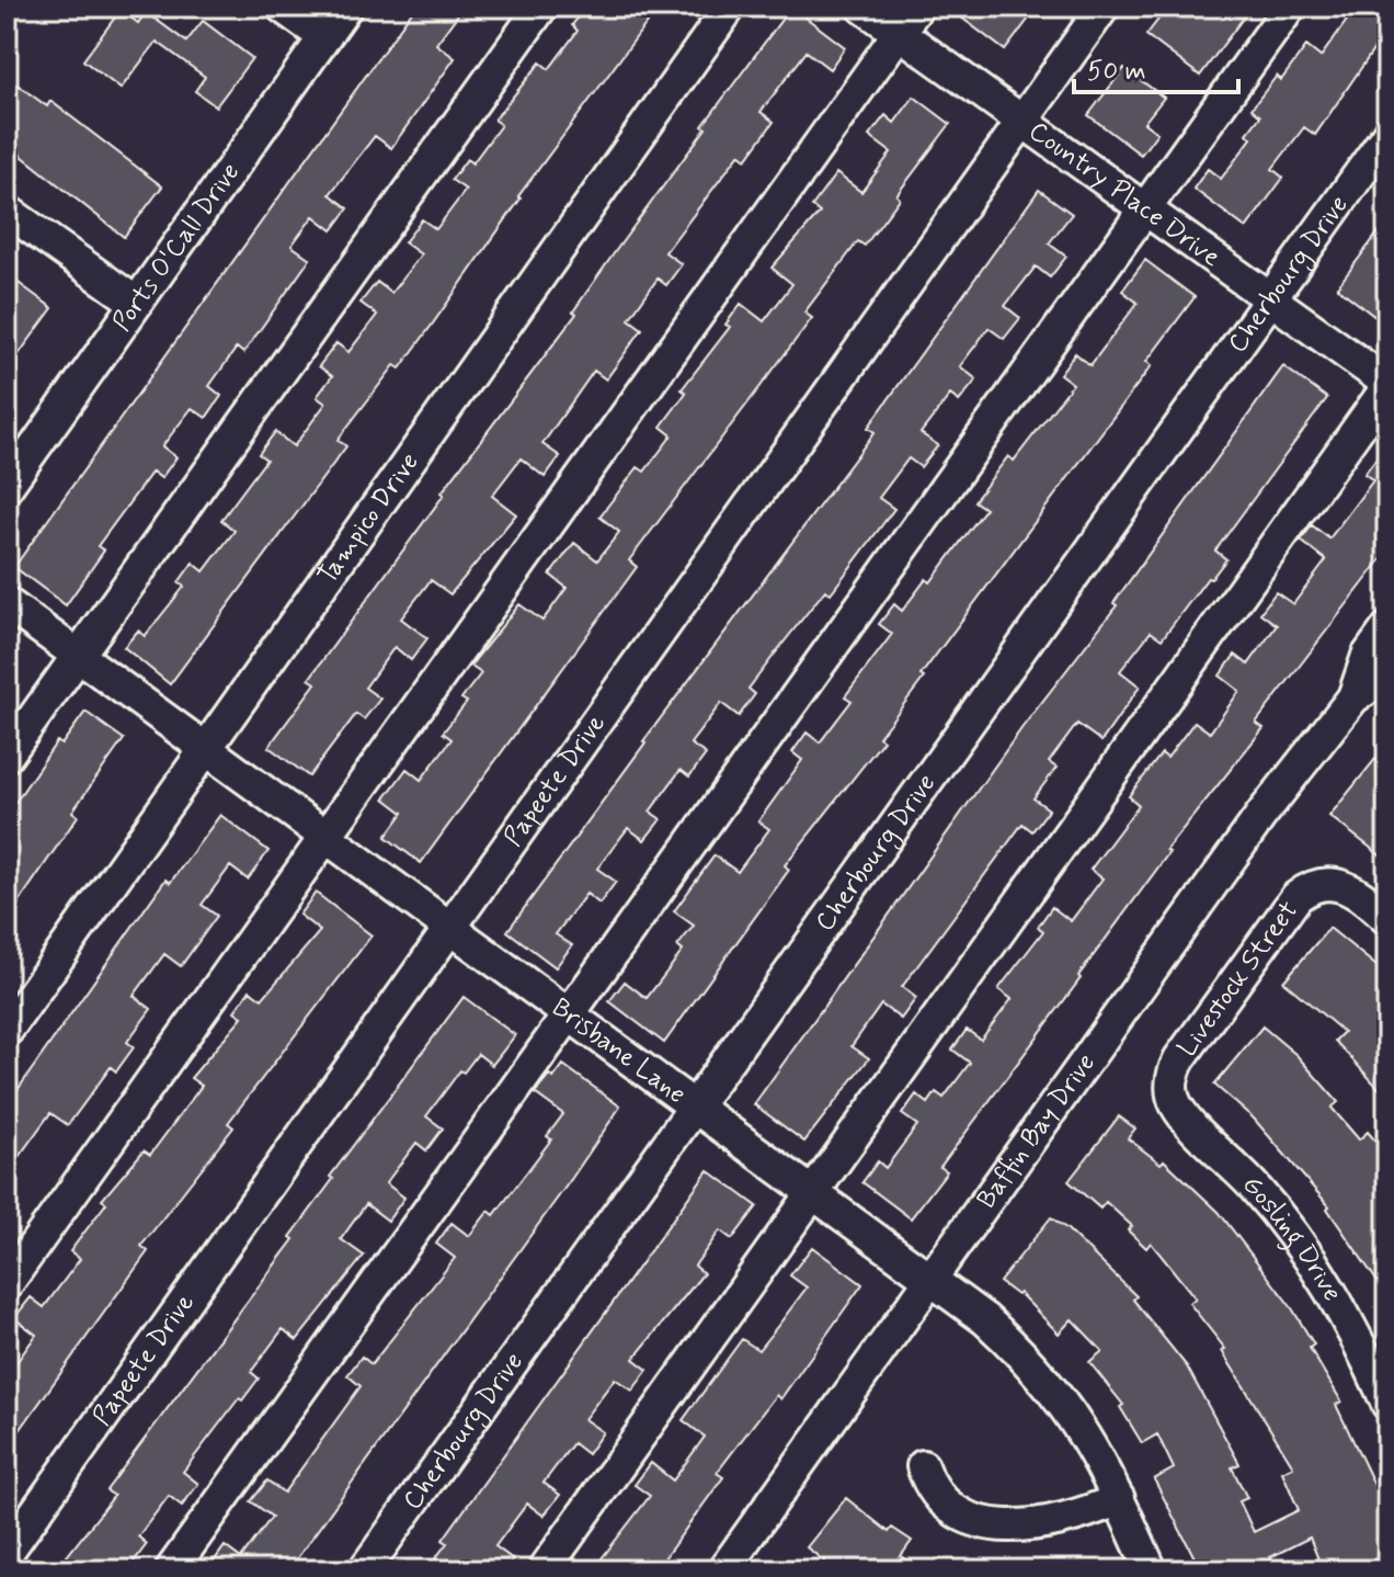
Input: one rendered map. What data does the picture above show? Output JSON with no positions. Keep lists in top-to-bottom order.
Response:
{
  "streets": {
    "street": [
      "Country Place Drive",
      "Ports O'Call Drive",
      "Cherbourg Drive",
      "Tampico Drive",
      "Papeete Drive",
      "Livestock Street",
      "Brisbane Lane",
      "Baffin Bay Drive",
      "Gosling Drive"
    ]
  },
  "crossings": [
    ["Country Place Drive", "Cherbourg Drive"],
    ["Country Place Drive", "Papeete Drive"],
    ["Cherbourg Drive", "Brisbane Lane"],
    ["Tampico Drive", "Brisbane Lane"],
    ["Papeete Drive", "Brisbane Lane"],
    ["Livestock Street", "Gosling Drive"],
    ["Brisbane Lane", "Baffin Bay Drive"]
  ],
  "scale_bar": "50 m"
}
